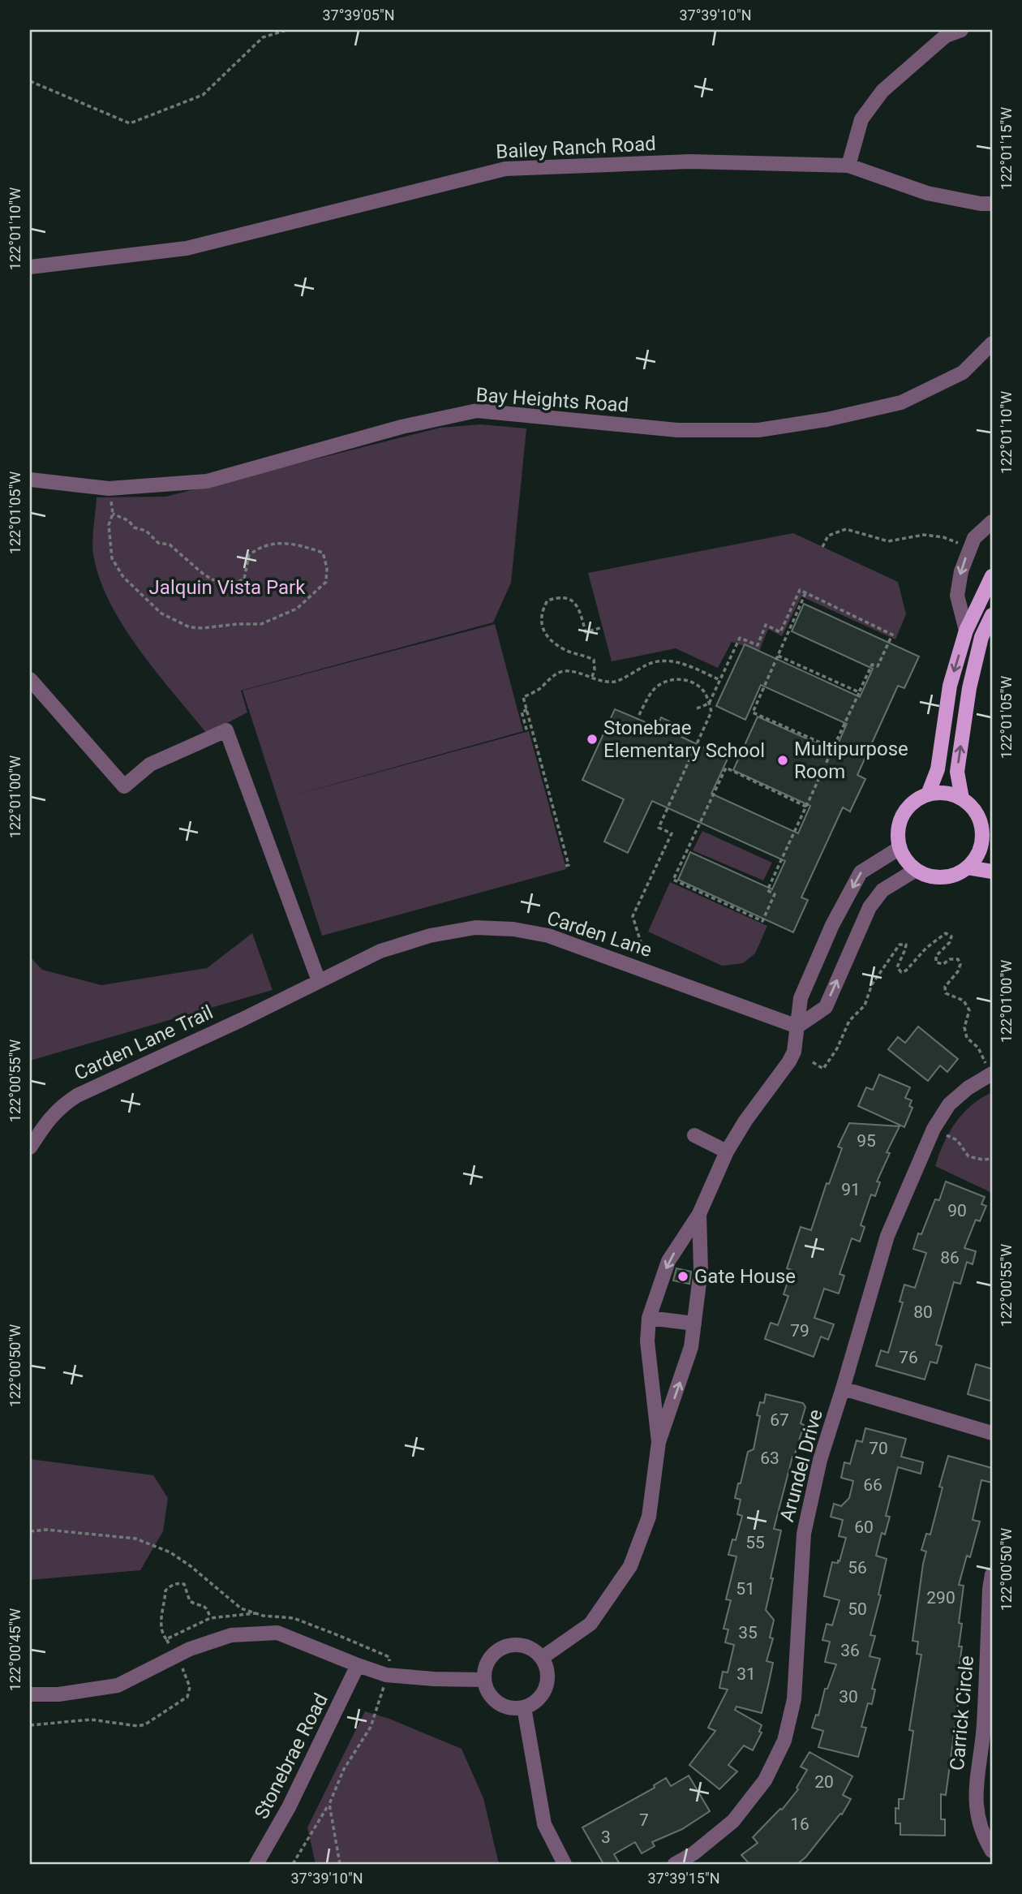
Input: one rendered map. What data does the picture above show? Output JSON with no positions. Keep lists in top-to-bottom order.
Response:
{
  "streets": {
    "street": [
      "Bailey Ranch Road",
      "Bay Heights Road",
      "Carden Lane",
      "Carden Lane Trail",
      "Arundel Drive",
      "Carrick Circle",
      "Stonebrae Road"
    ]
  },
  "crossings": [
    ["Carden Lane", "Carden Lane Trail"]
  ],
  "parks": ["Jalquin Vista Park"],
  "places": ["Stonebrae Elementary School", "Multipurpose Room", "Gate House"],
  "house_numbers": [
    "95",
    "91",
    "90",
    "86",
    "80",
    "79",
    "76",
    "67",
    "70",
    "63",
    "66",
    "60",
    "55",
    "56",
    "51",
    "290",
    "50",
    "35",
    "36",
    "31",
    "30",
    "20",
    "7",
    "16",
    "3"
  ],
  "coordinates": [
    "37°39'05\"N",
    "37°39'10\"N",
    "122°01'15\"W",
    "122°01'10\"W",
    "122°01'05\"W",
    "122°01'00\"W",
    "122°00'55\"W",
    "122°00'50\"W",
    "122°00'45\"W",
    "37°39'15\"N"
  ]
}
